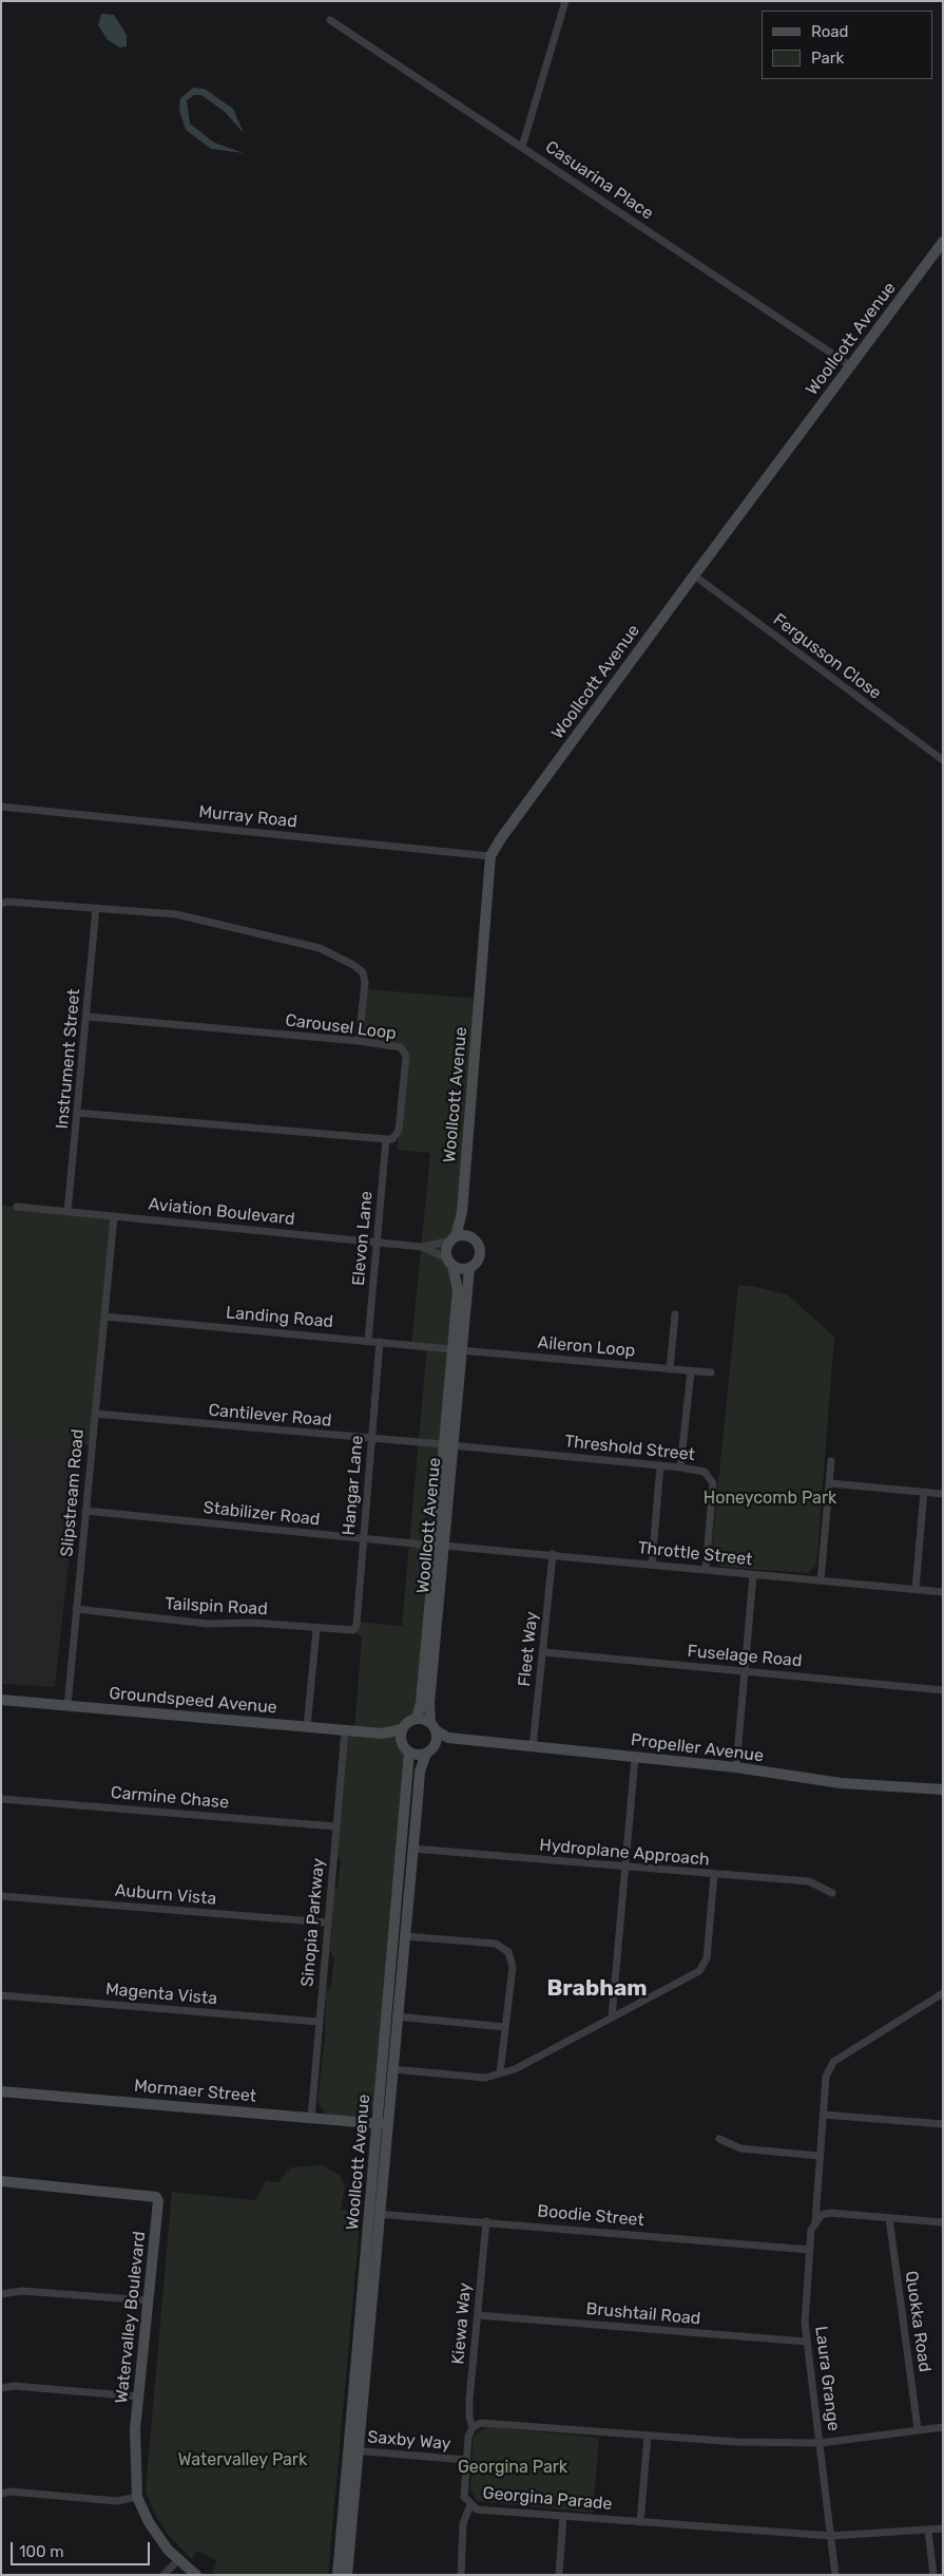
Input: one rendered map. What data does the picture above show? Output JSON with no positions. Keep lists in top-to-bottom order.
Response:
{
  "streets": {
    "street": [
      "Casuarina Place",
      "Woollcott Avenue",
      "Fergusson Close",
      "Murray Road",
      "Carousel Loop",
      "Instrument Street",
      "Aviation Boulevard",
      "Elevon Lane",
      "Landing Road",
      "Aileron Loop",
      "Cantilever Road",
      "Threshold Street",
      "Hangar Lane",
      "Slipstream Road",
      "Stabilizer Road",
      "Throttle Street",
      "Tailspin Road",
      "Fleet Way",
      "Fuselage Road",
      "Groundspeed Avenue",
      "Propeller Avenue",
      "Carmine Chase",
      "Hydroplane Approach",
      "Auburn Vista",
      "Sinopia Parkway",
      "Magenta Vista",
      "Mormaer Street",
      "Boodie Street",
      "Brushtail Road",
      "Watervalley Boulevard",
      "Quokka Road",
      "Kiewa Way",
      "Laura Grange",
      "Saxby Way",
      "Georgina Parade"
    ]
  },
  "crossings": [
    ["Casuarina Place", "Woollcott Avenue"],
    ["Woollcott Avenue", "Fergusson Close"],
    ["Woollcott Avenue", "Murray Road"],
    ["Woollcott Avenue", "Aviation Boulevard"],
    ["Woollcott Avenue", "Landing Road"],
    ["Woollcott Avenue", "Aileron Loop"],
    ["Woollcott Avenue", "Cantilever Road"],
    ["Woollcott Avenue", "Threshold Street"],
    ["Woollcott Avenue", "Stabilizer Road"],
    ["Woollcott Avenue", "Throttle Street"],
    ["Woollcott Avenue", "Groundspeed Avenue"],
    ["Woollcott Avenue", "Propeller Avenue"],
    ["Woollcott Avenue", "Hydroplane Approach"],
    ["Woollcott Avenue", "Mormaer Street"],
    ["Woollcott Avenue", "Boodie Street"],
    ["Woollcott Avenue", "Saxby Way"],
    ["Carousel Loop", "Instrument Street"],
    ["Carousel Loop", "Elevon Lane"],
    ["Instrument Street", "Aviation Boulevard"],
    ["Aviation Boulevard", "Elevon Lane"],
    ["Aviation Boulevard", "Slipstream Road"],
    ["Elevon Lane", "Landing Road"],
    ["Landing Road", "Aileron Loop"],
    ["Landing Road", "Hangar Lane"],
    ["Landing Road", "Slipstream Road"],
    ["Cantilever Road", "Threshold Street"],
    ["Cantilever Road", "Hangar Lane"],
    ["Cantilever Road", "Slipstream Road"],
    ["Threshold Street", "Throttle Street"],
    ["Hangar Lane", "Stabilizer Road"],
    ["Hangar Lane", "Tailspin Road"],
    ["Slipstream Road", "Stabilizer Road"],
    ["Slipstream Road", "Tailspin Road"],
    ["Slipstream Road", "Groundspeed Avenue"],
    ["Stabilizer Road", "Throttle Street"],
    ["Throttle Street", "Fleet Way"],
    ["Fleet Way", "Fuselage Road"],
    ["Fleet Way", "Propeller Avenue"],
    ["Groundspeed Avenue", "Propeller Avenue"],
    ["Groundspeed Avenue", "Sinopia Parkway"],
    ["Carmine Chase", "Sinopia Parkway"],
    ["Auburn Vista", "Sinopia Parkway"],
    ["Sinopia Parkway", "Magenta Vista"],
    ["Sinopia Parkway", "Mormaer Street"],
    ["Boodie Street", "Kiewa Way"],
    ["Boodie Street", "Laura Grange"],
    ["Brushtail Road", "Kiewa Way"],
    ["Brushtail Road", "Laura Grange"],
    ["Kiewa Way", "Georgina Parade"],
    ["Laura Grange", "Georgina Parade"],
    ["Saxby Way", "Georgina Parade"]
  ],
  "districts": ["Brabham"],
  "parks": ["Honeycomb Park", "Watervalley Park", "Georgina Park"],
  "legend": ["Road", "Park"],
  "scale_bar": "100 m"
}
